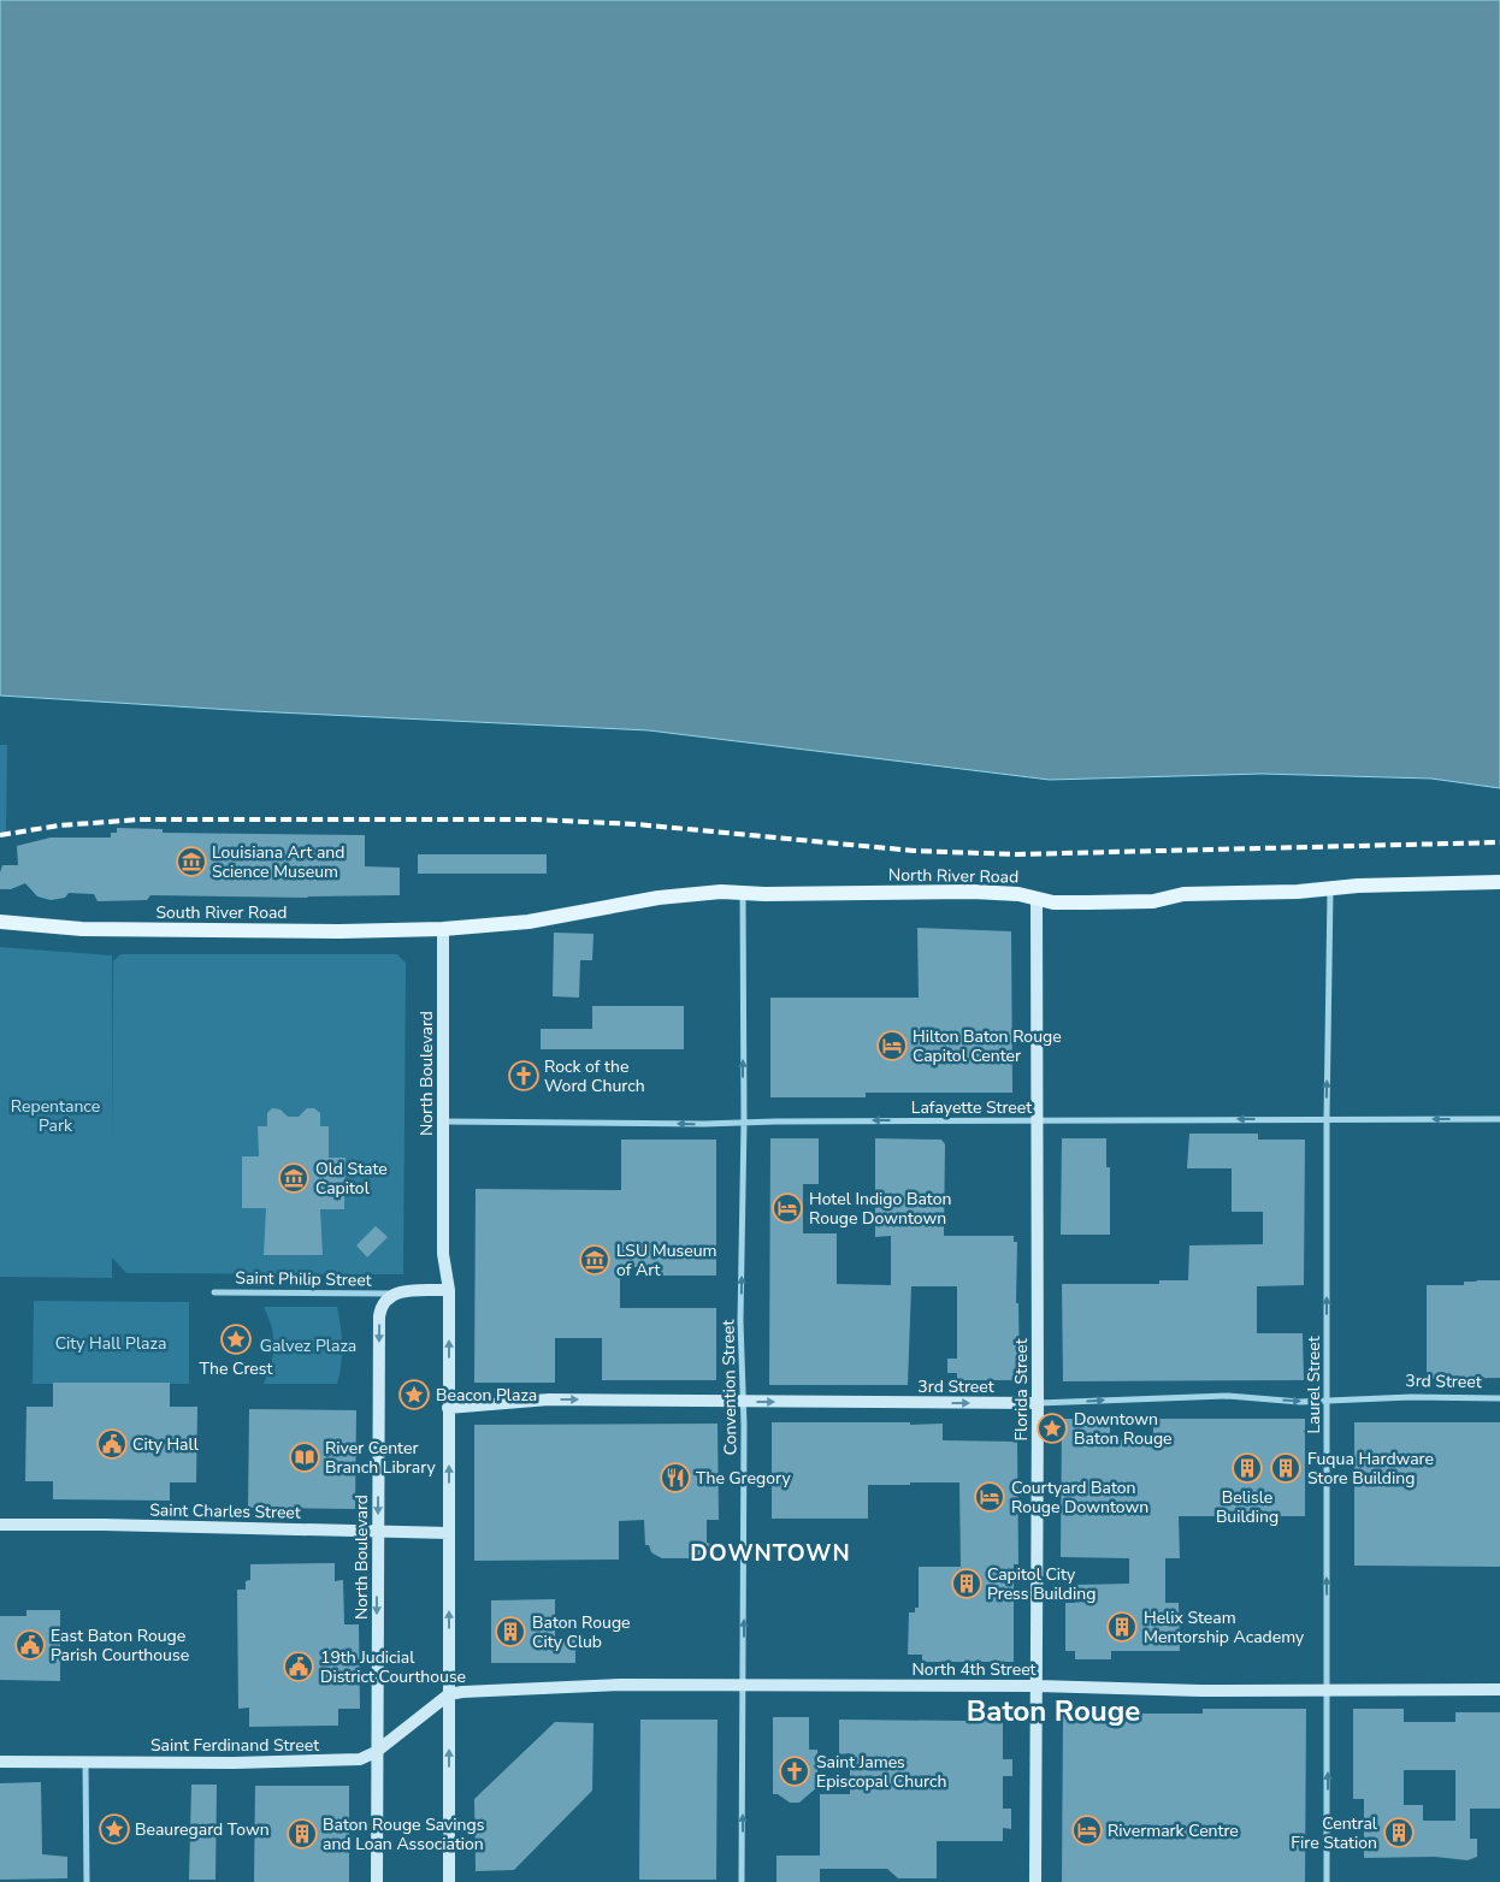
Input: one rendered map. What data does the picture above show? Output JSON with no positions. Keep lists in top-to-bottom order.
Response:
{
  "streets": {
    "main road": ["North River Road", "South River Road"],
    "street": [
      "North Boulevard",
      "Lafayette Street",
      "Saint Philip Street",
      "3rd Street",
      "Laurel Street",
      "Convention Street",
      "Florida Street",
      "Saint Charles Street",
      "North 4th Street",
      "Saint Ferdinand Street"
    ]
  },
  "crossings": [
    ["North River Road", "South River Road"],
    ["North River Road", "North Boulevard"],
    ["North River Road", "Laurel Street"],
    ["North River Road", "Convention Street"],
    ["North River Road", "Florida Street"],
    ["South River Road", "North Boulevard"],
    ["North Boulevard", "Lafayette Street"],
    ["North Boulevard", "Saint Philip Street"],
    ["North Boulevard", "3rd Street"],
    ["North Boulevard", "Saint Charles Street"],
    ["North Boulevard", "North 4th Street"],
    ["North Boulevard", "Saint Ferdinand Street"],
    ["Lafayette Street", "Laurel Street"],
    ["Lafayette Street", "Convention Street"],
    ["Lafayette Street", "Florida Street"],
    ["3rd Street", "Laurel Street"],
    ["3rd Street", "Convention Street"],
    ["3rd Street", "Florida Street"],
    ["Laurel Street", "North 4th Street"],
    ["Convention Street", "North 4th Street"],
    ["Florida Street", "North 4th Street"],
    ["North 4th Street", "Saint Ferdinand Street"]
  ],
  "one_way": [
    "Lafayette Street",
    "3rd Street",
    "Laurel Street",
    "Convention Street"
  ],
  "districts": ["DOWNTOWN", "Baton Rouge"],
  "parks": ["Repentance Park", "City Hall Plaza", "Galvez Plaza"],
  "places": {
    "museum": ["Louisiana Art and Science Museum", "Old State Capitol", "LSU Museum of Art"],
    "hotel": [
      "Hilton Baton Rouge Capitol Center",
      "Hotel Indigo Baton Rouge Downtown",
      "Courtyard Baton Rouge Downtown",
      "Rivermark Centre"
    ],
    "church": ["Rock of the Word Church", "Saint James Episcopal Church"],
    "place": [
      "The Crest",
      "Beacon Plaza",
      "Downtown Baton Rouge",
      "Beauregard Town"
    ],
    "public building": ["City Hall", "East Baton Rouge Parish Courthouse", "19th Judicial District Courthouse"],
    "library": ["River Center Branch Library"],
    "building": [
      "Belisle Building",
      "Fuqua Hardware Store Building",
      "Capitol City Press Building",
      "Helix Steam Mentorship Academy",
      "Baton Rouge City Club",
      "Central Fire Station",
      "Baton Rouge Savings and Loan Association"
    ],
    "restaurant": ["The Gregory"]
  }
}
